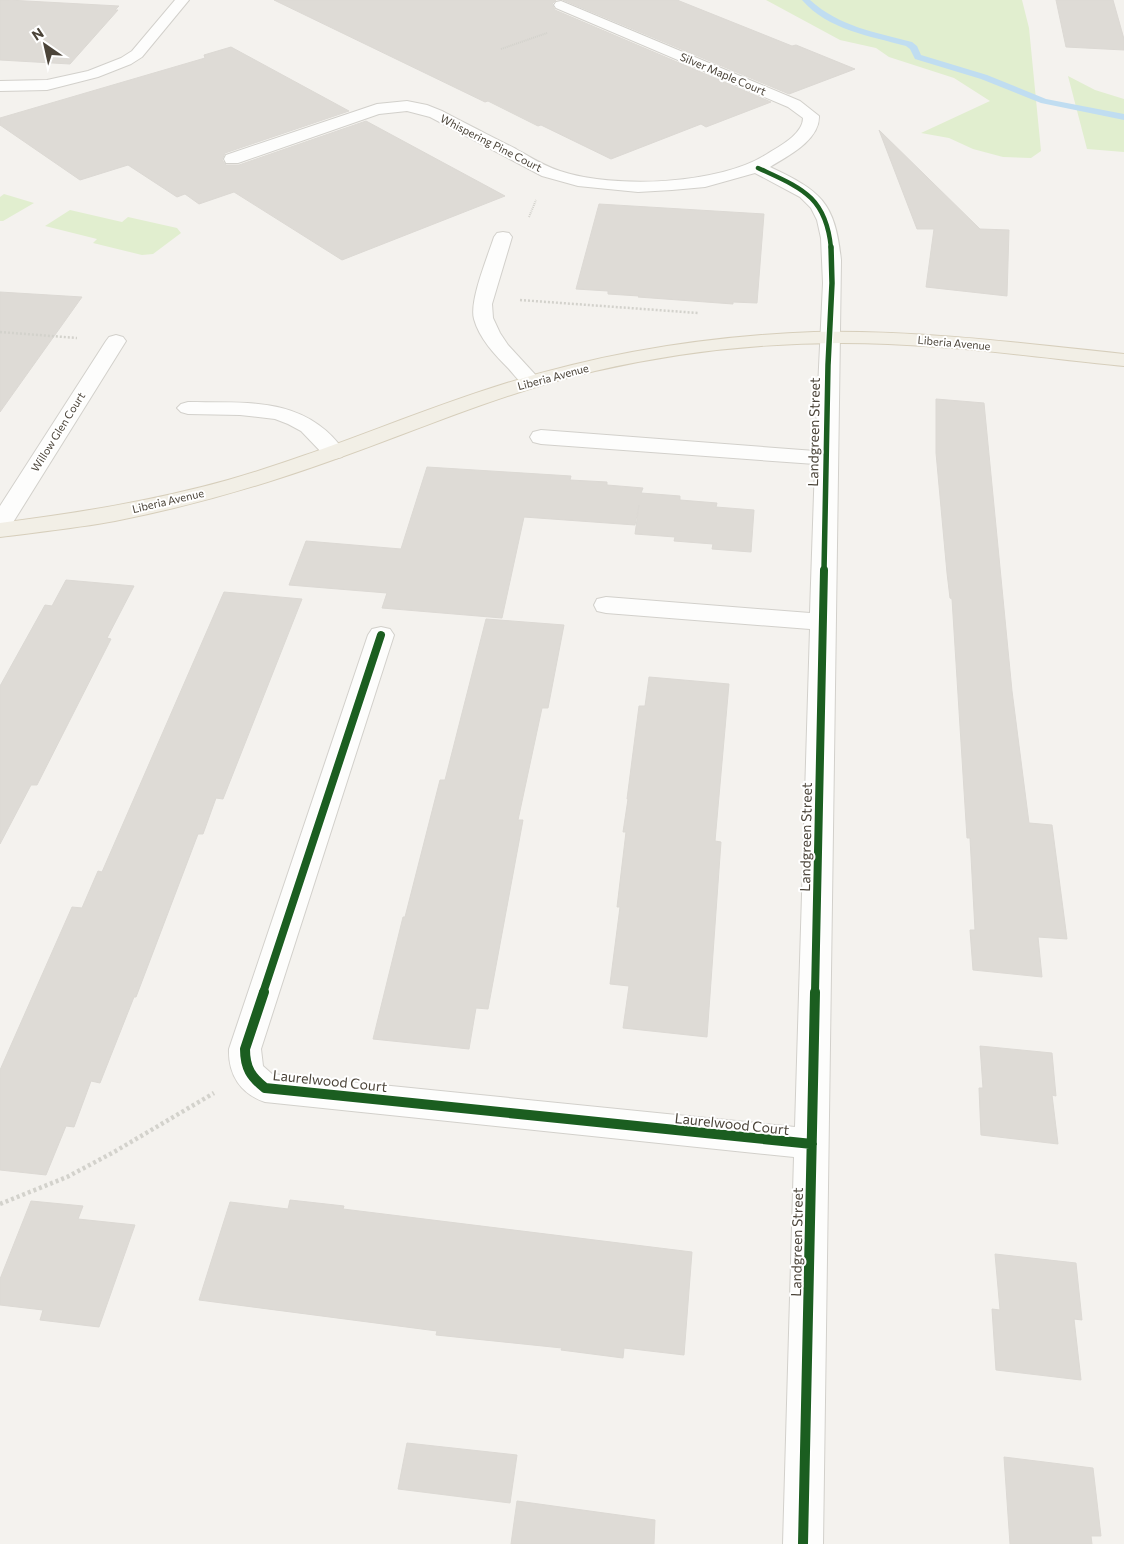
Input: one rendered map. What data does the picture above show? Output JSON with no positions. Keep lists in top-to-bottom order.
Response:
{
  "streets": {
    "main road": ["Liberia Avenue"],
    "street": [
      "Silver Maple Court",
      "Whispering Pine Court",
      "Willow Glen Court",
      "Landgreen Street",
      "Laurelwood Court"
    ]
  },
  "crossings": [
    ["Silver Maple Court", "Whispering Pine Court"],
    ["Silver Maple Court", "Landgreen Street"],
    ["Whispering Pine Court", "Landgreen Street"],
    ["Liberia Avenue", "Landgreen Street"],
    ["Landgreen Street", "Laurelwood Court"]
  ],
  "north": "top left"
}
